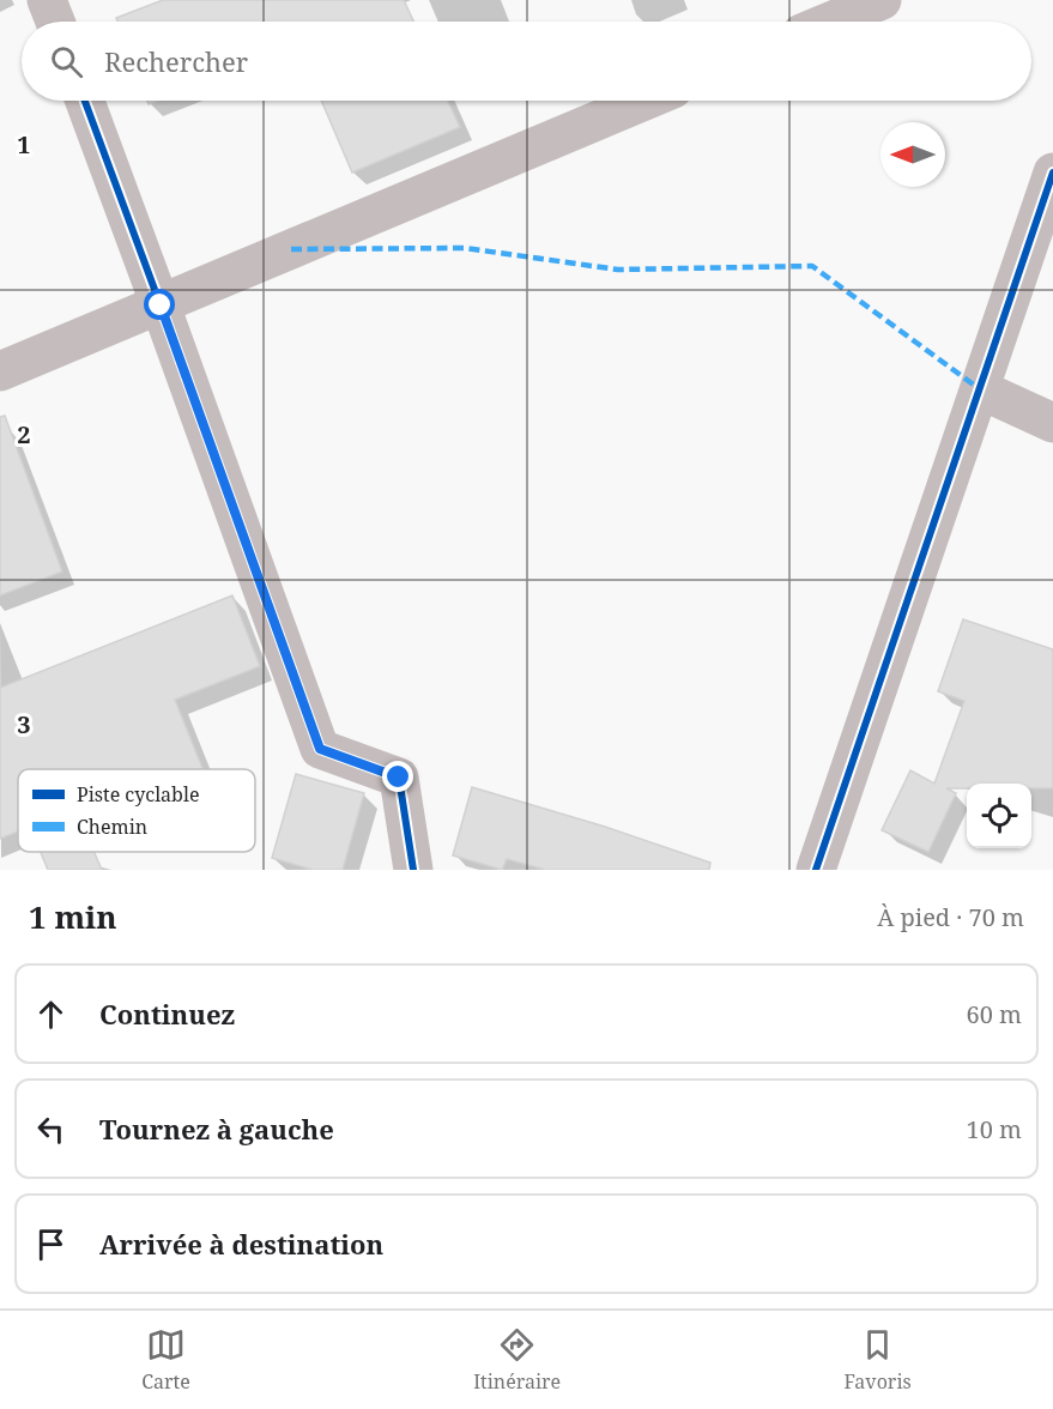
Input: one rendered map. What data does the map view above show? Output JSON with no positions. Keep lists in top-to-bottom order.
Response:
{
  "legend": ["Piste cyclable", "Chemin"],
  "north": "left",
  "page": {
    "search": "Rechercher",
    "heading": ["1 min", "À pied · 70 m"],
    "list": [
      ["Continuez", "60 m"],
      ["Tournez à gauche", "10 m"],
      "Arrivée à destination"
    ],
    "nav": ["Carte", "Itinéraire", "Favoris"]
  },
  "grid": {
    "rows": ["1", "2", "3"]
  }
}
